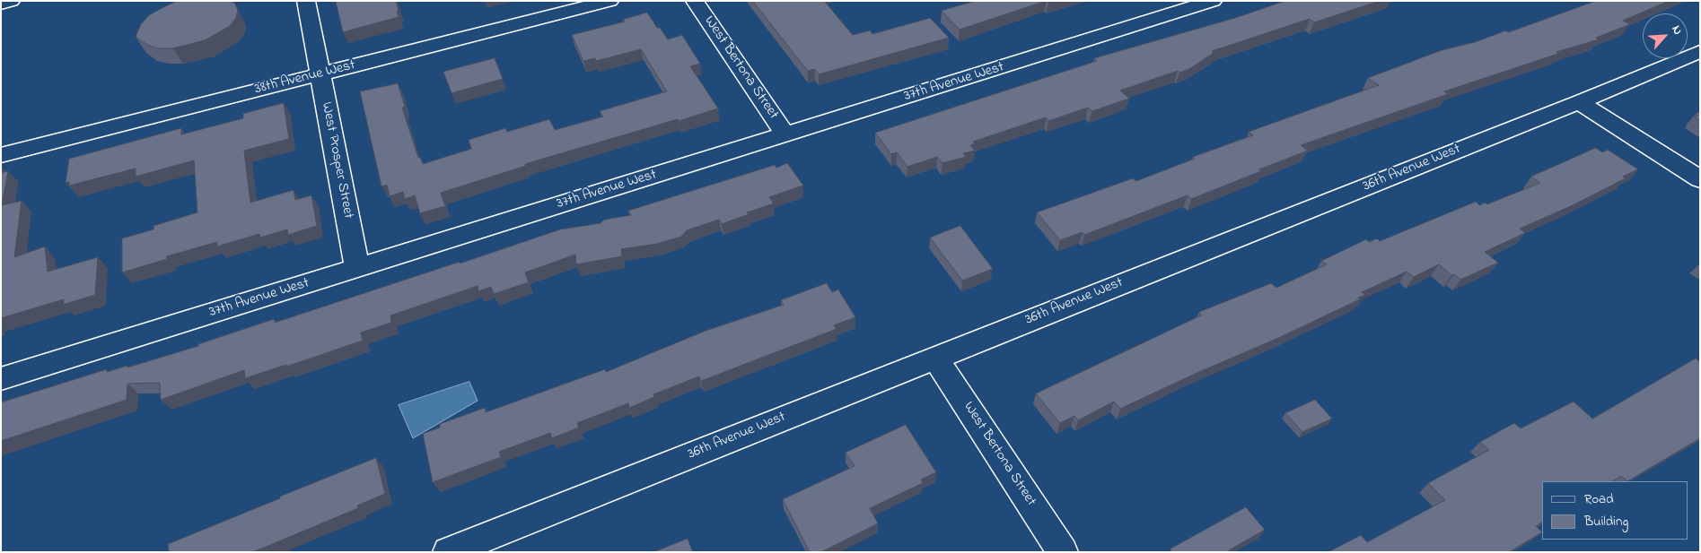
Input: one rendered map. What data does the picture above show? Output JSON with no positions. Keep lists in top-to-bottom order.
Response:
{
  "streets": {
    "street": [
      "West Bertona Street",
      "38th Avenue West",
      "37th Avenue West",
      "West Prosper Street",
      "36th Avenue West"
    ]
  },
  "crossings": [
    ["West Bertona Street", "37th Avenue West"],
    ["West Bertona Street", "36th Avenue West"],
    ["38th Avenue West", "West Prosper Street"],
    ["37th Avenue West", "West Prosper Street"]
  ],
  "legend": ["Road", "Building"],
  "north": "top right"
}
